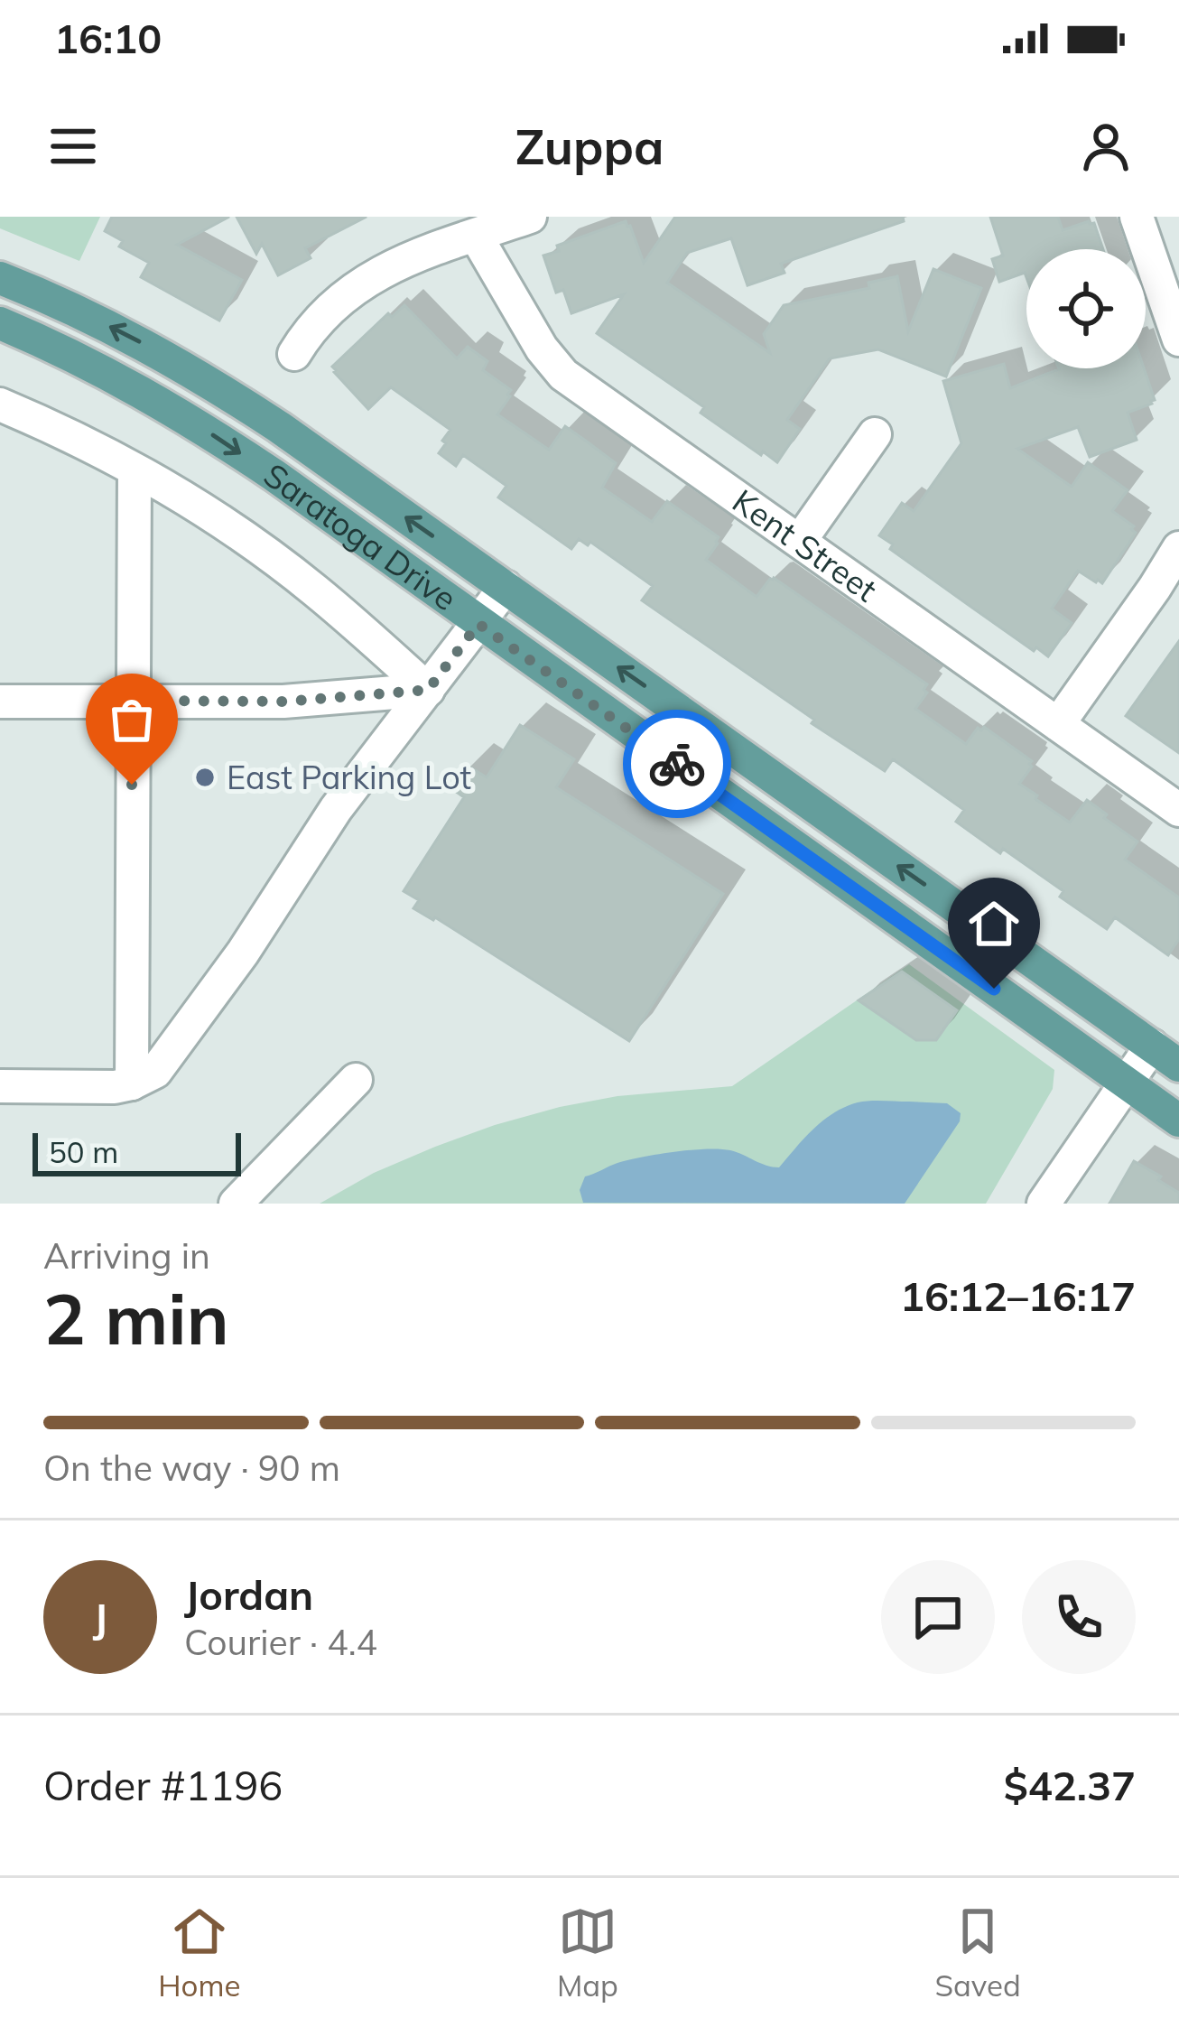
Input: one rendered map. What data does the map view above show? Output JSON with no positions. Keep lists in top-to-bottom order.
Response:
{
  "streets": {
    "main road": ["Saratoga Drive"],
    "street": ["Kent Street"]
  },
  "places": ["East Parking Lot"],
  "scale_bar": "50 m",
  "page": {
    "status": "16:10",
    "header": "Zuppa",
    "scale": "50 m",
    "heading": ["2 min", "Arriving in", "16:12–16:17"],
    "panel": [
      "Jordan",
      "Courier · 4.4",
      "Order #1196",
      "$42.37"
    ],
    "bar": "On the way · 90 m",
    "round": "J",
    "tabs": ["Home", "Map", "Saved"]
  }
}
